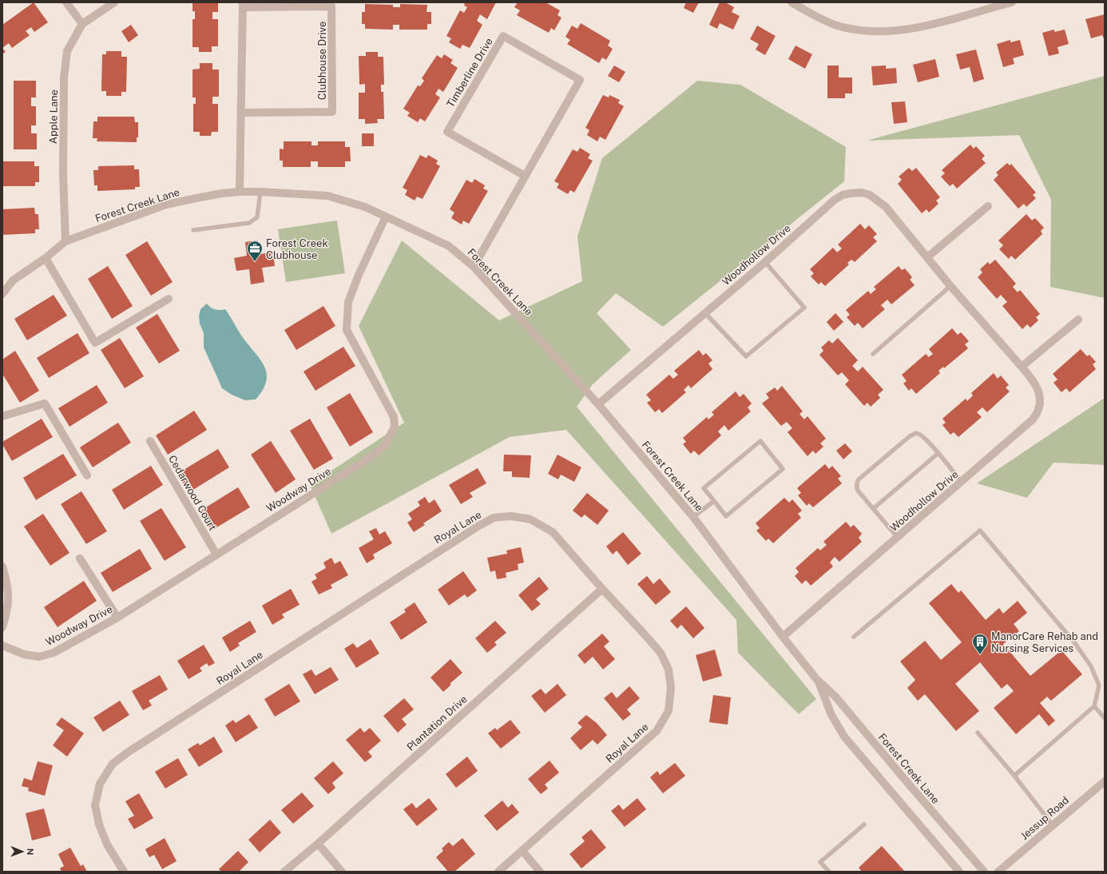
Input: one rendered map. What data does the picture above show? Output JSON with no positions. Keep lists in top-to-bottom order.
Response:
{
  "streets": {
    "street": [
      "Clubhouse Drive",
      "Timberline Drive",
      "Apple Lane",
      "Forest Creek Lane",
      "Woodhollow Drive",
      "Woodway Drive",
      "Cedarwood Court",
      "Royal Lane",
      "Plantation Drive",
      "Jessup Road"
    ]
  },
  "crossings": [
    ["Clubhouse Drive", "Forest Creek Lane"],
    ["Timberline Drive", "Forest Creek Lane"],
    ["Apple Lane", "Forest Creek Lane"],
    ["Forest Creek Lane", "Woodhollow Drive"],
    ["Forest Creek Lane", "Woodway Drive"],
    ["Woodway Drive", "Cedarwood Court"],
    ["Royal Lane", "Plantation Drive"]
  ],
  "places": {
    "office": ["Forest Creek Clubhouse"],
    "building": ["ManorCare Rehab and Nursing Services"]
  },
  "north": "right"
}
